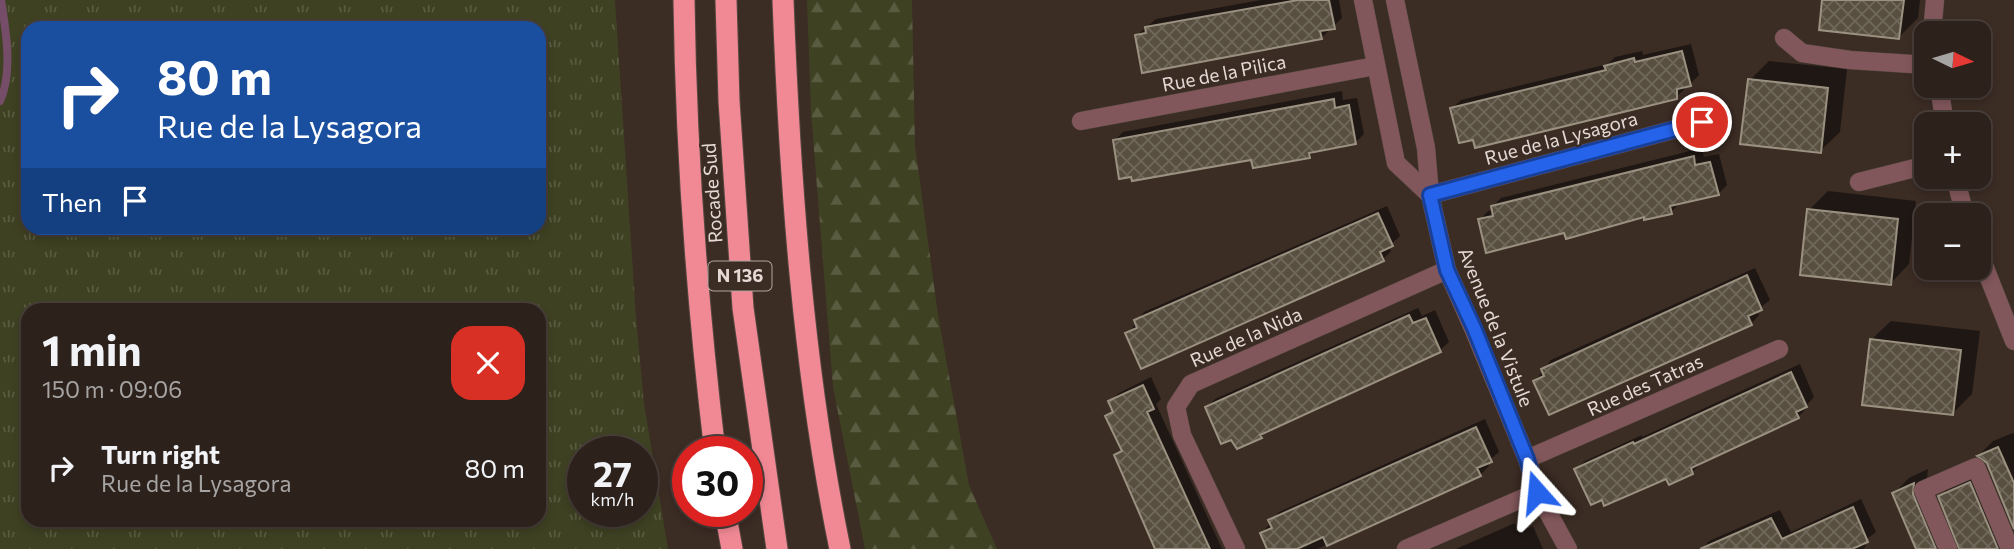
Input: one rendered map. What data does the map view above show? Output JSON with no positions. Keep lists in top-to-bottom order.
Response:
{
  "streets": {
    "highway": ["Rocade Sud", "N 136"],
    "street": [
      "Rue de la Pilica",
      "Rue de la Lysagora",
      "Avenue de la Vistule",
      "Rue de la Nida",
      "Rue des Tatras"
    ]
  },
  "crossings": [
    ["Rue de la Lysagora", "Avenue de la Vistule"],
    ["Avenue de la Vistule", "Rue de la Nida"],
    ["Avenue de la Vistule", "Rue des Tatras"]
  ],
  "north": "right",
  "page": {
    "map_buttons": ["+", "−"],
    "turn": ["80 m", "Rue de la Lysagora"],
    "then": "Then",
    "heading": ["1 min", "150 m · 09:06"],
    "list": [
      {
        "name": "Turn right",
        "note": "Rue de la Lysagora",
        "value": "80 m"
      }
    ],
    "speed": "27 km/h",
    "limit": "30"
  }
}
